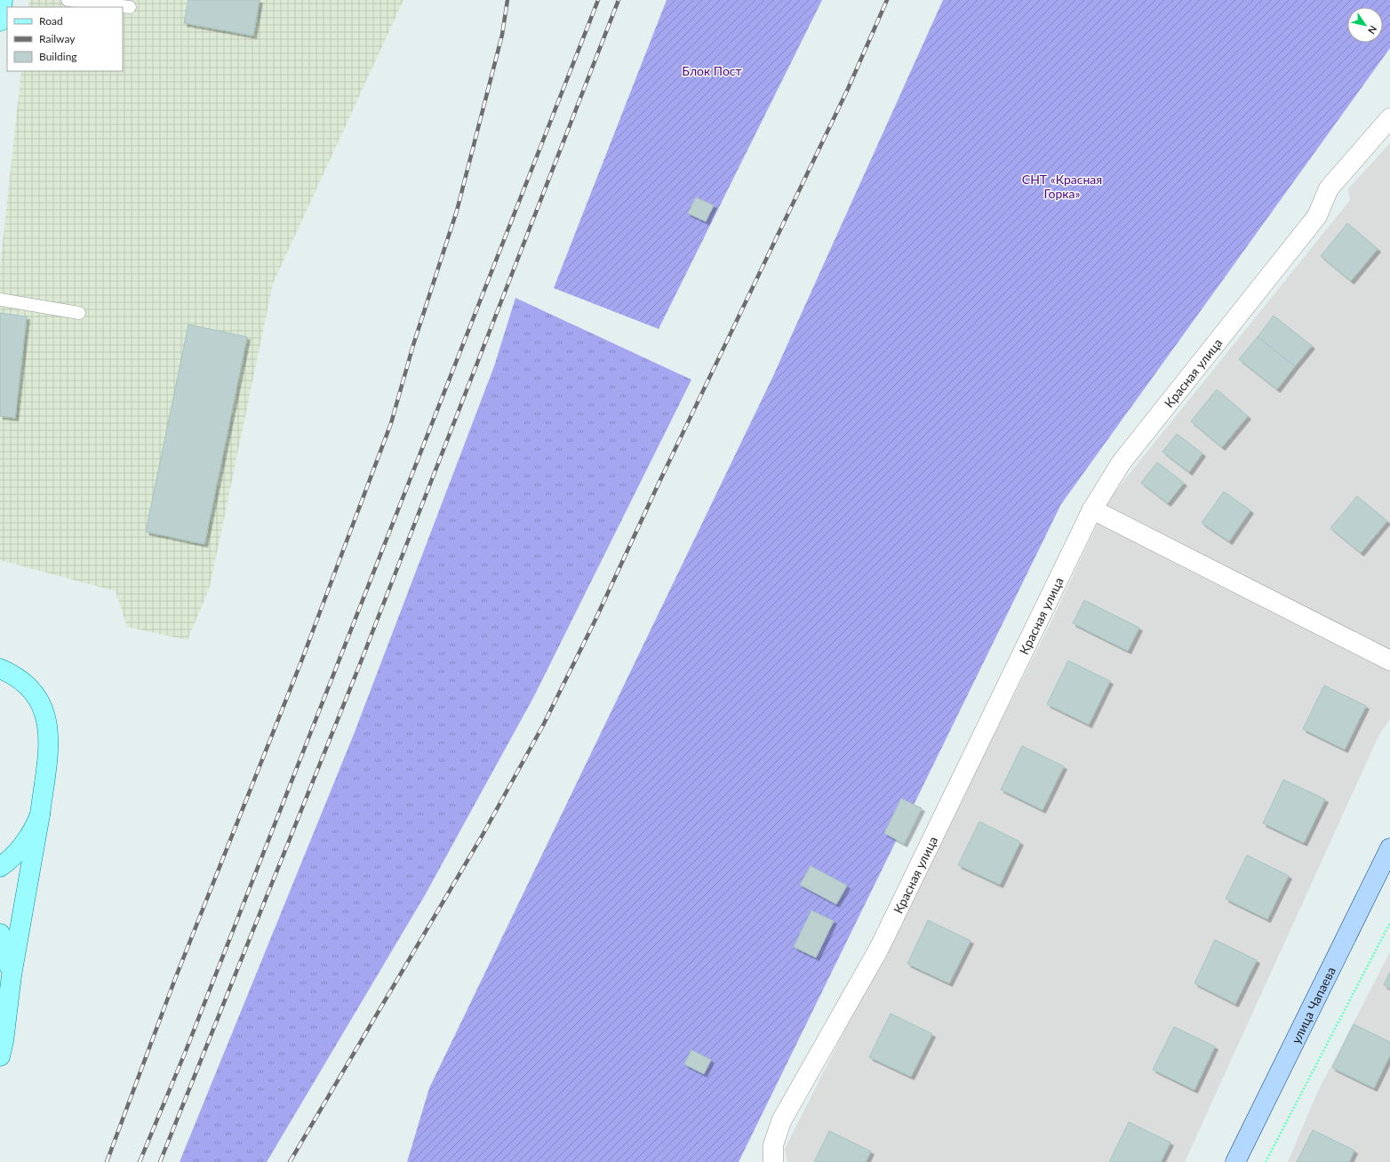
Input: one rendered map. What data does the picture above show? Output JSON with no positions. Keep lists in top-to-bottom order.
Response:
{
  "streets": {
    "street": ["Красная улица", "улица Чапаева"]
  },
  "parks": ["Блок Пост", "СНТ «Красная Горка»"],
  "legend": ["Road", "Railway", "Building"],
  "north": "bottom right"
}
